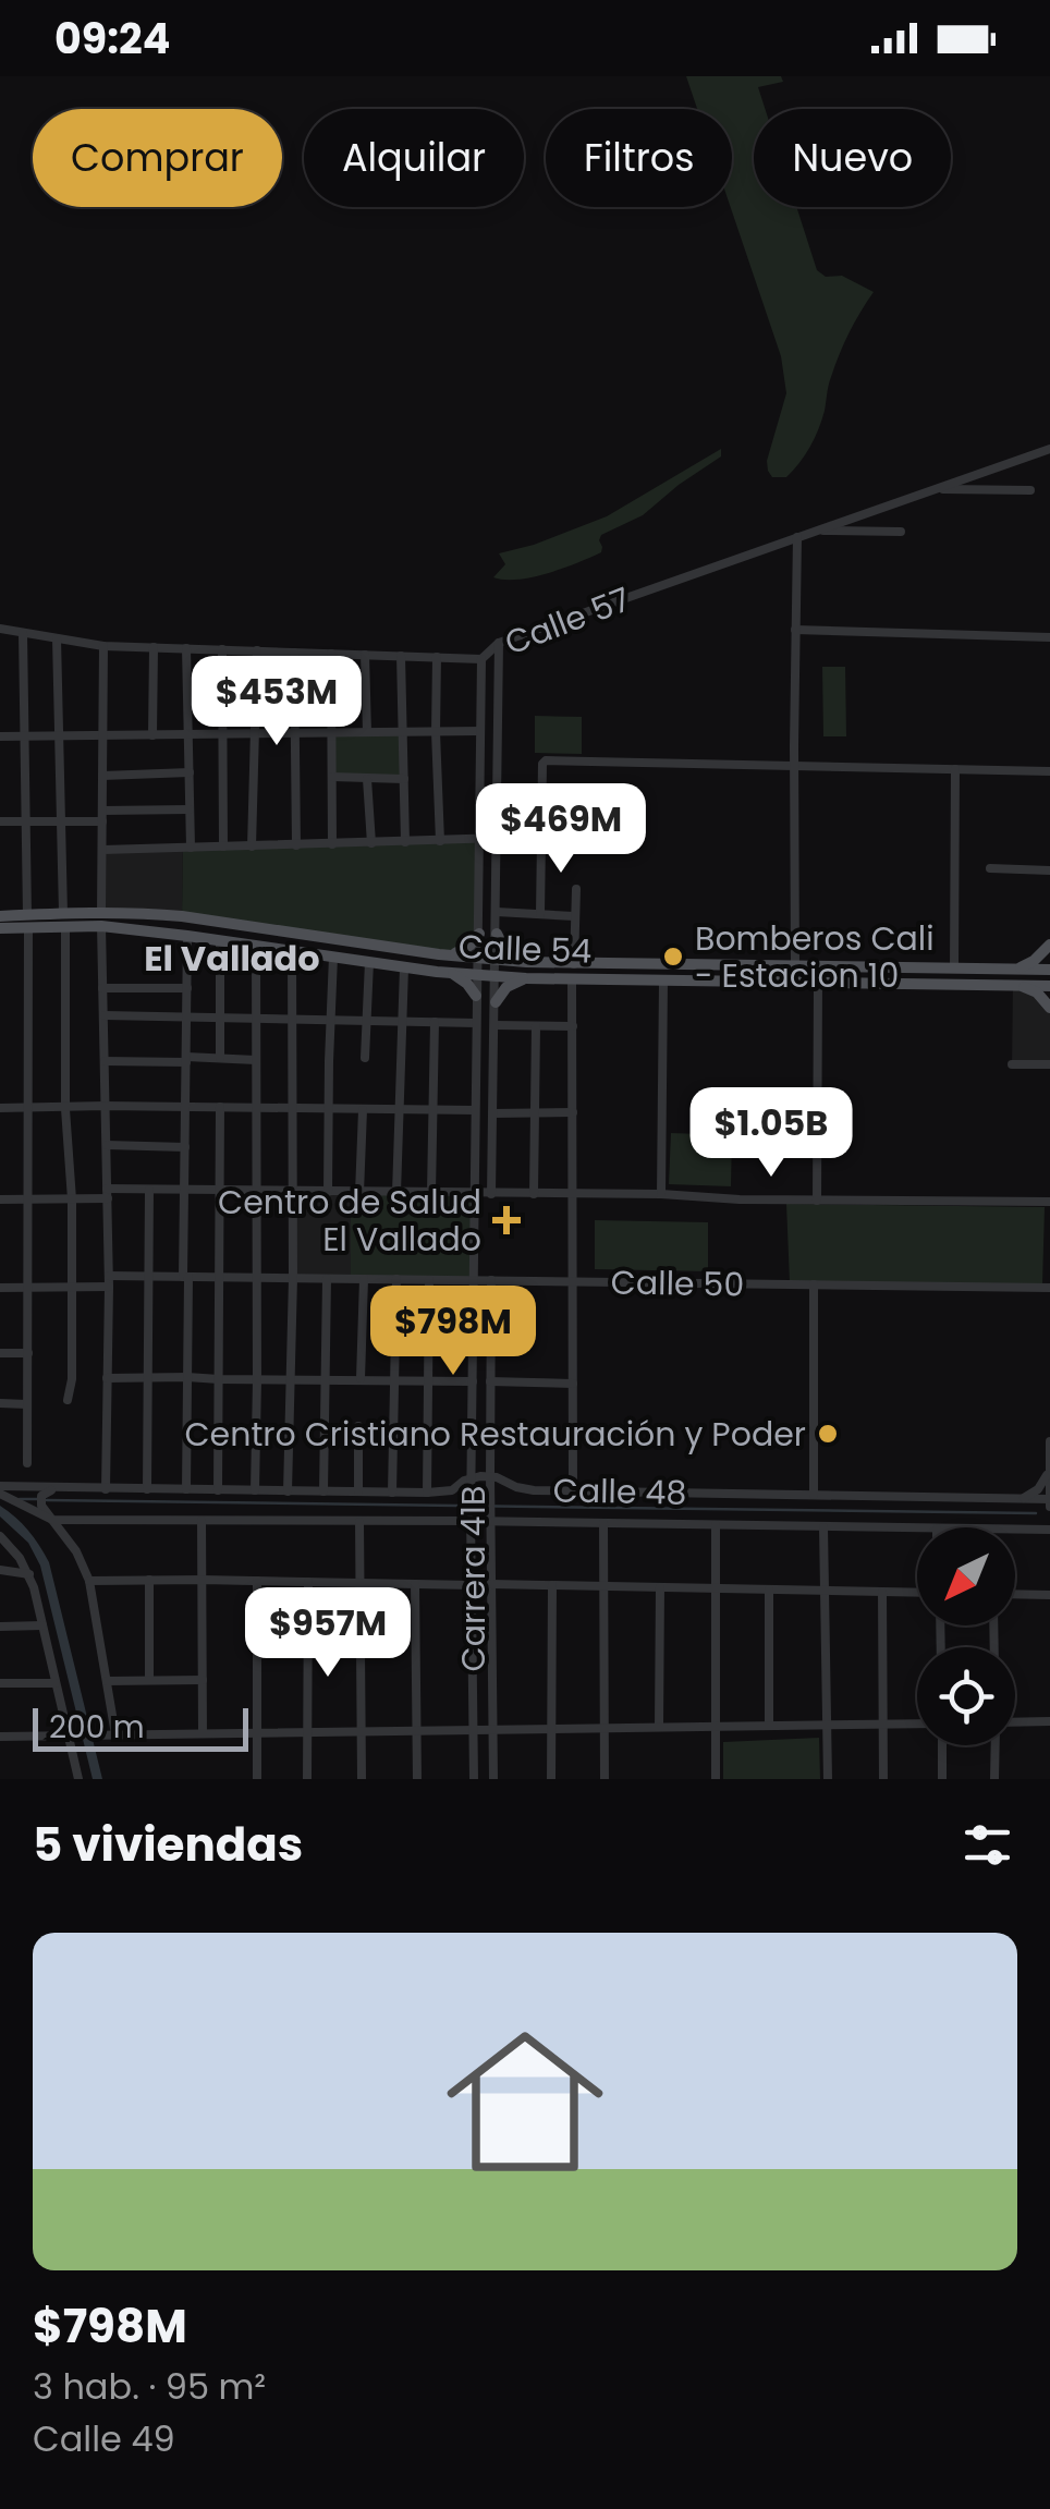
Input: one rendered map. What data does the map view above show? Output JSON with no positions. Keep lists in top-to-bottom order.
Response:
{
  "streets": {
    "main road": ["Calle 54"],
    "street": [
      "Calle 57",
      "Calle 50",
      "Calle 48",
      "Carrera 41B"
    ]
  },
  "crossings": [
    ["Calle 57", "Carrera 41B"],
    ["Calle 54", "Carrera 41B"],
    ["Calle 50", "Carrera 41B"],
    ["Calle 48", "Carrera 41B"]
  ],
  "districts": ["El Vallado"],
  "places": {
    "other": ["Bomberos Cali - Estacion 10", "Centro Cristiano Restauración y Poder"],
    "health": ["Centro de Salud El Vallado"]
  },
  "scale_bar": "200 m",
  "north": "bottom left",
  "page": {
    "status": "09:24",
    "chip": [
      "Comprar",
      "Alquilar",
      "Filtros",
      "Nuevo"
    ],
    "price": [
      "$453M",
      "$469M",
      "$1.05B",
      "$798M",
      "$957M"
    ],
    "scale": "200 m",
    "heading": "5 viviendas",
    "list": [
      {
        "name": "$798M",
        "note": "3 hab. · 95 m² · Calle 49"
      }
    ]
  }
}
